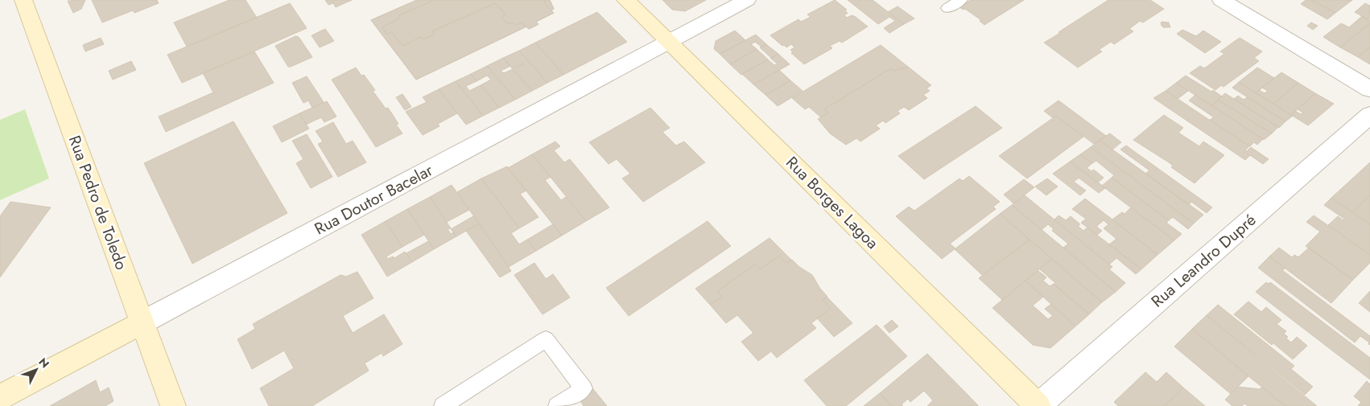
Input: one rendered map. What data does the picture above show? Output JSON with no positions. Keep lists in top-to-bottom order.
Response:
{
  "streets": {
    "street": [
      "Rua Doutor Bacelar",
      "Rua Pedro de Toledo",
      "Rua Borges Lagoa",
      "Rua Leandro Dupré"
    ]
  },
  "crossings": [
    ["Rua Doutor Bacelar", "Rua Pedro de Toledo"],
    ["Rua Doutor Bacelar", "Rua Borges Lagoa"],
    ["Rua Borges Lagoa", "Rua Leandro Dupré"]
  ],
  "north": "top right"
}
